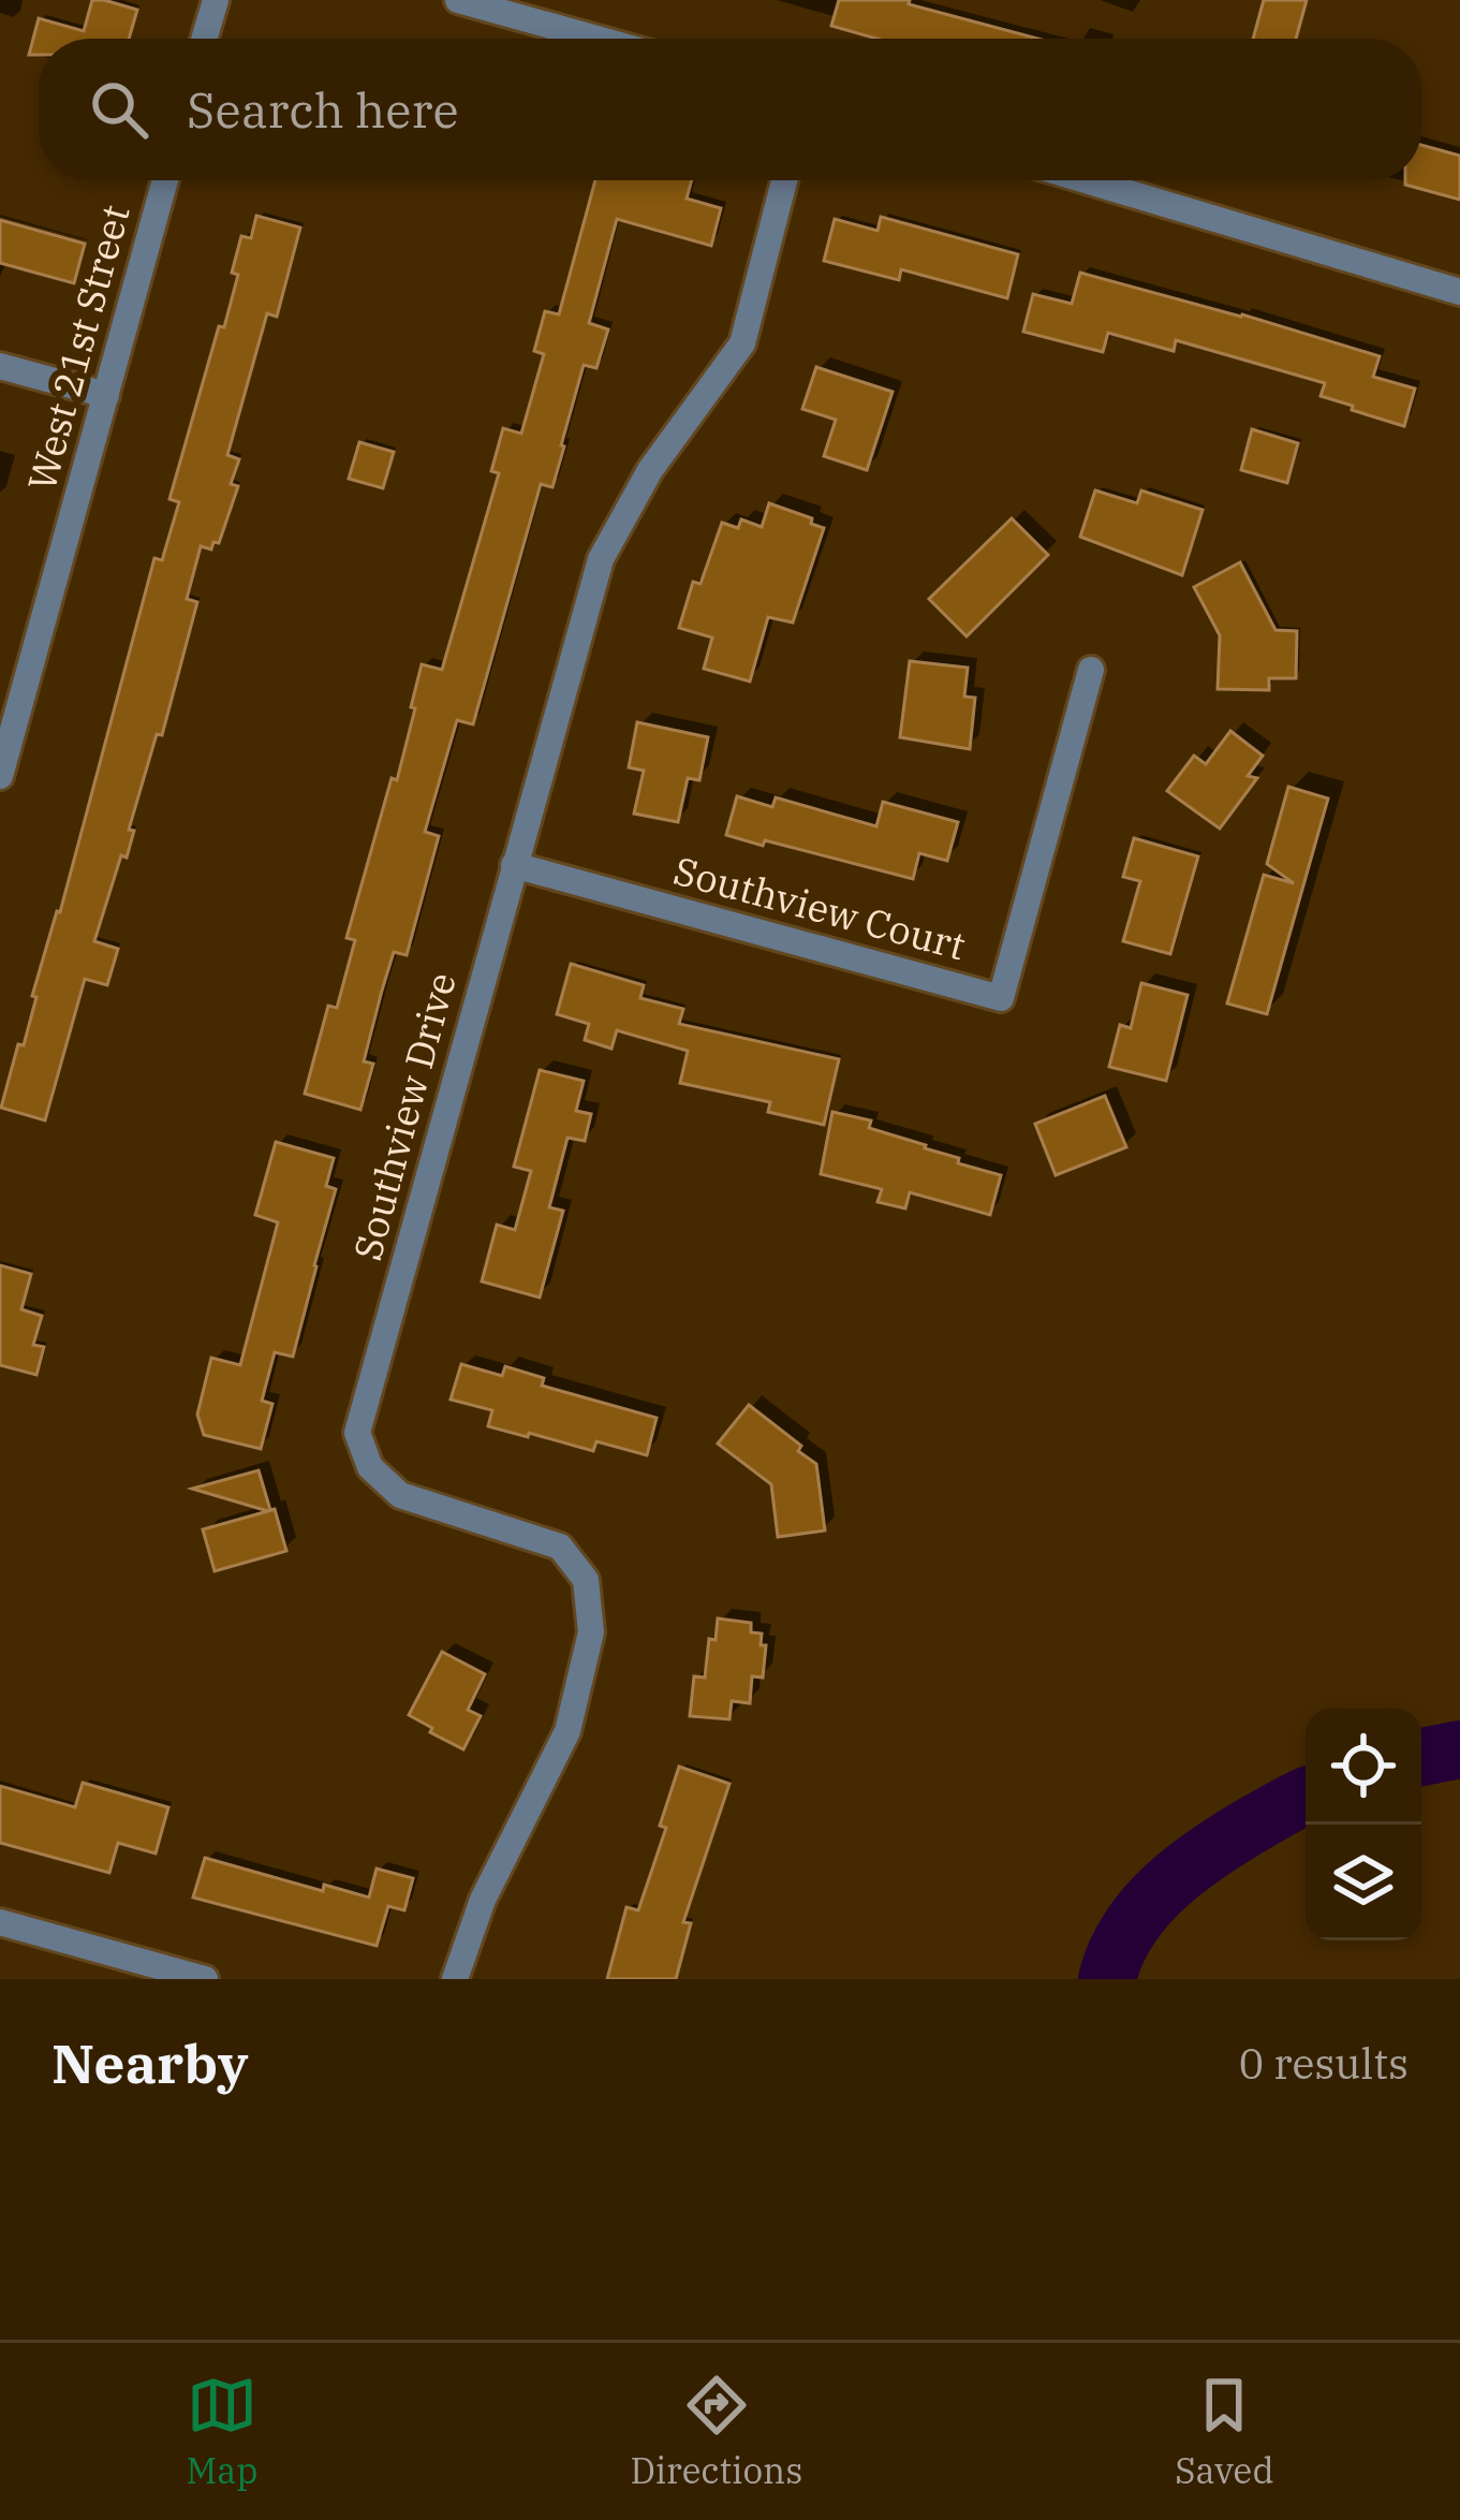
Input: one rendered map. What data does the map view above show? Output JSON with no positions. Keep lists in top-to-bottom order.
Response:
{
  "streets": {
    "street": ["West 21st Street", "Southview Court", "Southview Drive"]
  },
  "crossings": [
    ["Southview Court", "Southview Drive"]
  ],
  "page": {
    "search": "Search here",
    "heading": ["Nearby", "0 results"],
    "nav": ["Map", "Directions", "Saved"]
  }
}
